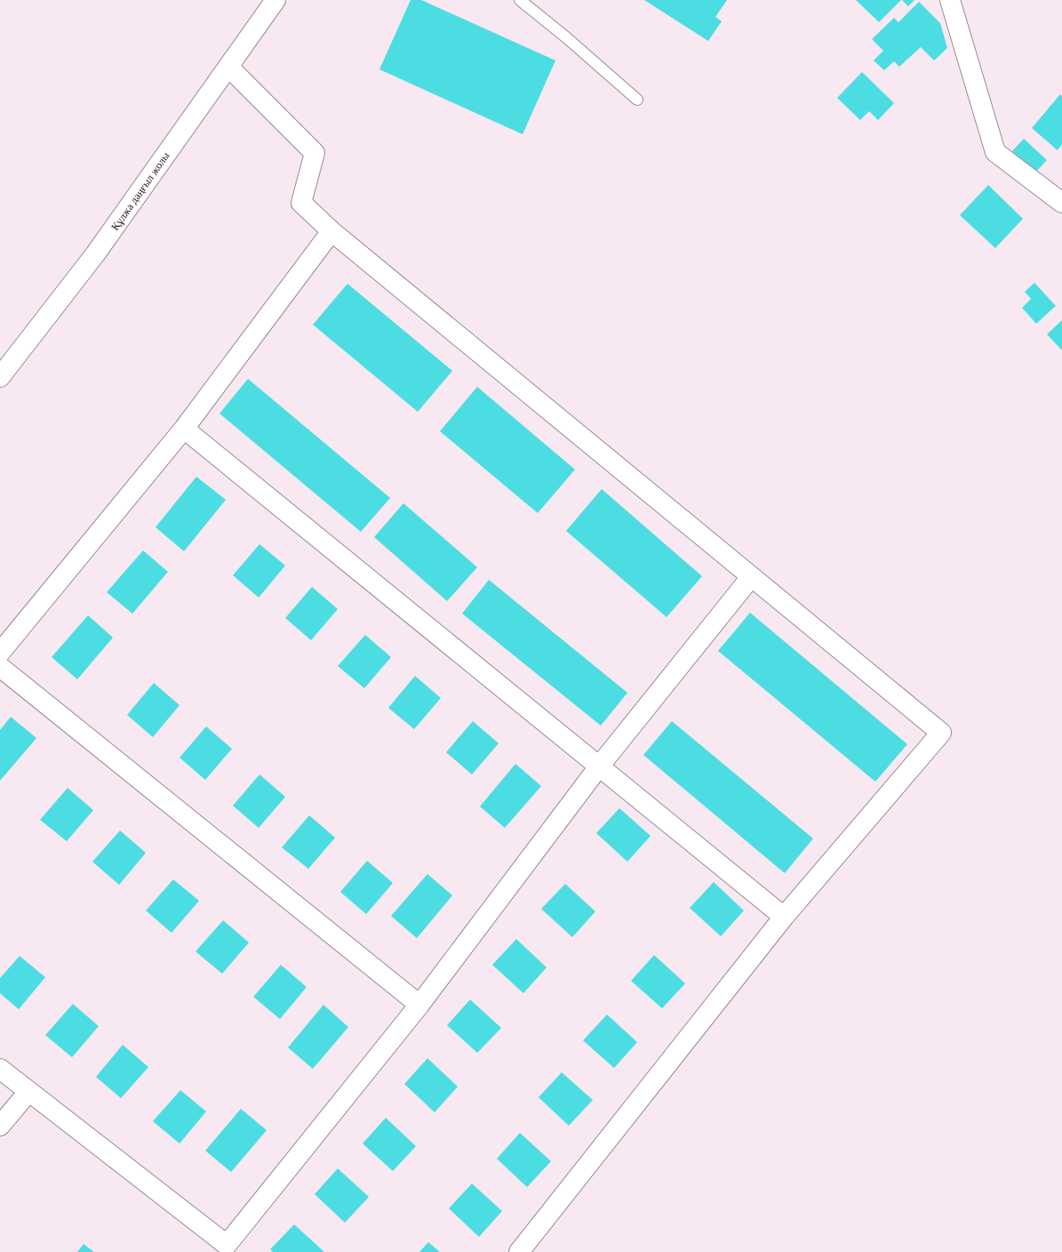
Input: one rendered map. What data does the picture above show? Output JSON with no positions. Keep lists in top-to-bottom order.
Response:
{
  "streets": {
    "street": ["Құлжа даңғыл жолы"]
  }
}
